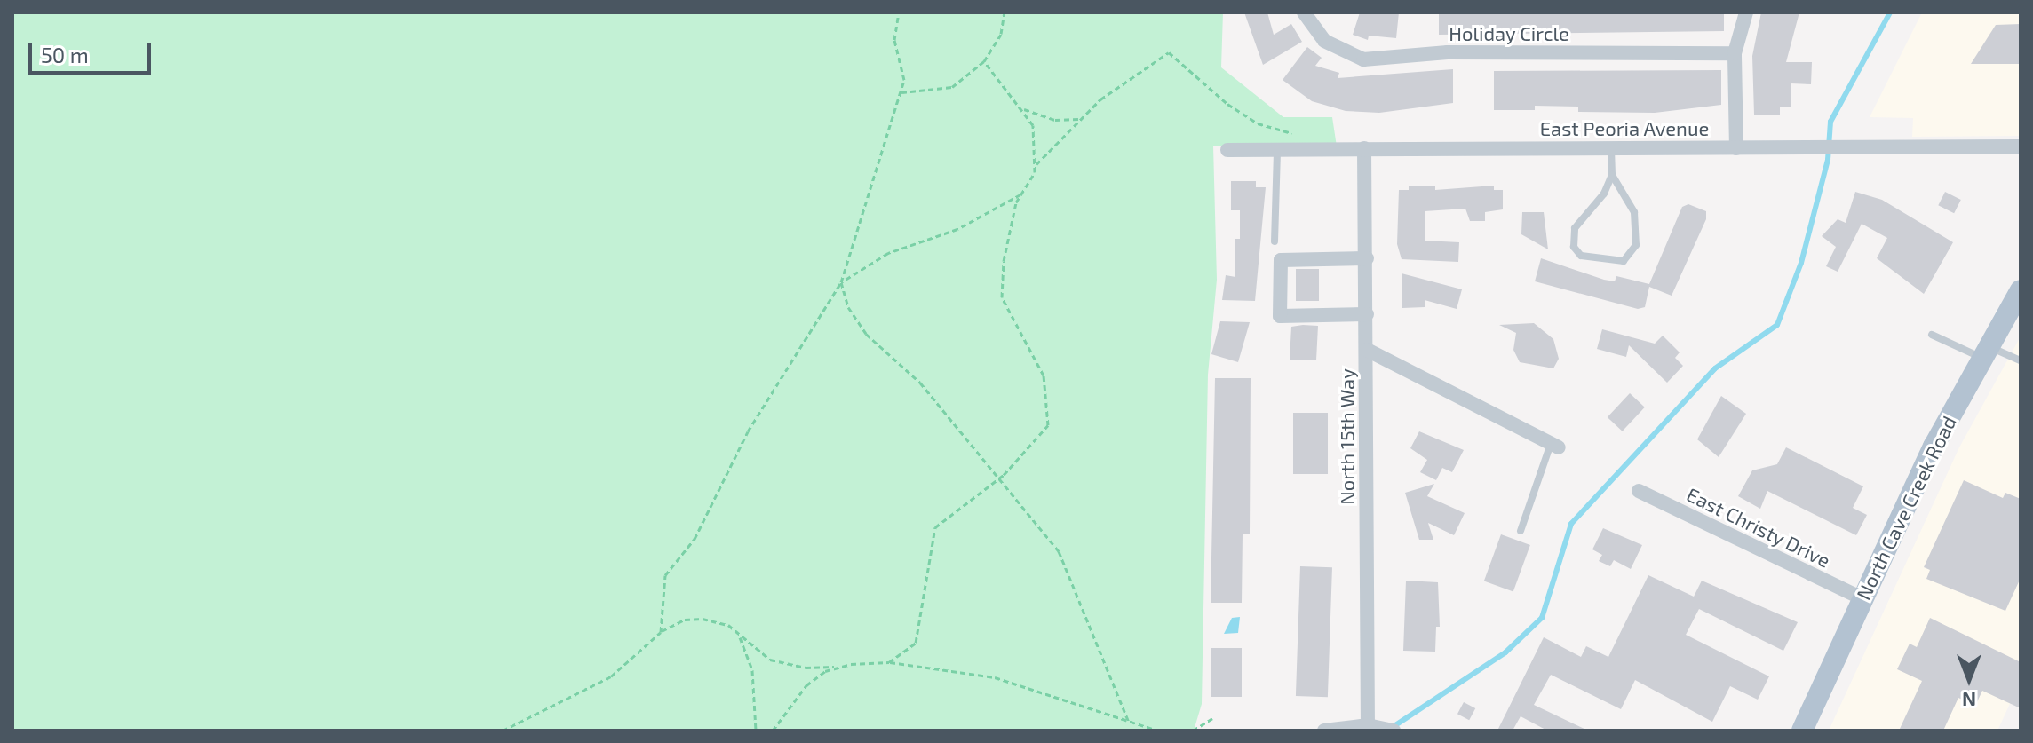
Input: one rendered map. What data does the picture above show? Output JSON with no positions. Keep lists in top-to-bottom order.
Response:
{
  "streets": {
    "main road": ["North Cave Creek Road"],
    "street": [
      "Holiday Circle",
      "East Peoria Avenue",
      "North 15th Way",
      "East Christy Drive"
    ]
  },
  "crossings": [
    ["East Peoria Avenue", "North 15th Way"],
    ["North Cave Creek Road", "East Christy Drive"]
  ],
  "scale_bar": "50 m",
  "north": "bottom"
}
